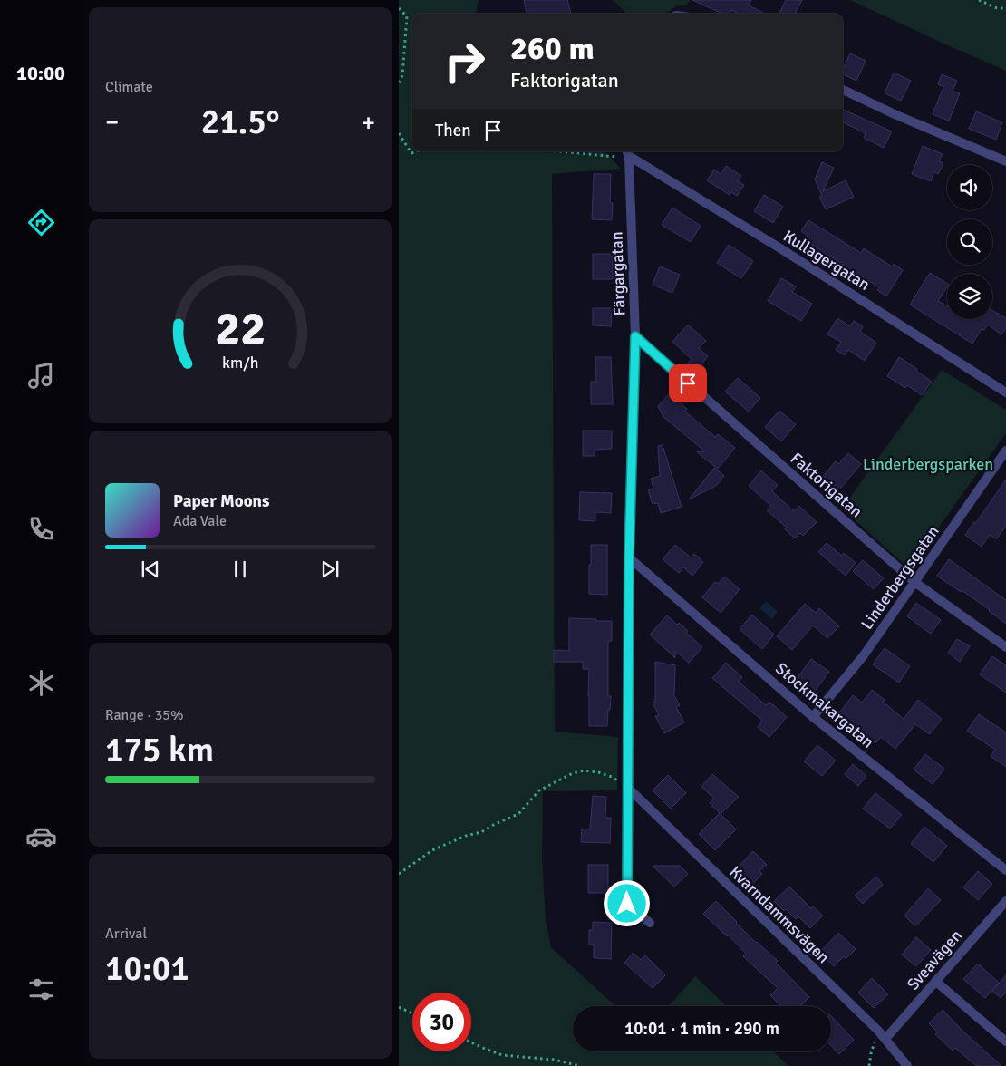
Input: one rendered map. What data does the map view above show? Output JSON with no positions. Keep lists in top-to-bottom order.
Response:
{
  "streets": {
    "street": [
      "Kullagergatan",
      "Färgargatan",
      "Faktorigatan",
      "Linderbergsgatan",
      "Stockmakargatan",
      "Kvarndammsvägen",
      "Sveavägen"
    ]
  },
  "crossings": [
    ["Kullagergatan", "Färgargatan"],
    ["Färgargatan", "Faktorigatan"],
    ["Färgargatan", "Stockmakargatan"],
    ["Färgargatan", "Kvarndammsvägen"],
    ["Faktorigatan", "Linderbergsgatan"],
    ["Linderbergsgatan", "Stockmakargatan"],
    ["Kvarndammsvägen", "Sveavägen"]
  ],
  "parks": ["Linderbergsparken"],
  "page": {
    "tabs": "10:00",
    "tile": [
      "Climate",
      ["Range · 35%", "175 km"],
      ["Arrival", "10:01"]
    ],
    "turn": ["260 m", "Faktorigatan"],
    "heat": ["−", "21.5°", "+"],
    "then": "Then",
    "song": ["Paper Moons", "Ada Vale"],
    "limit": "30",
    "trip": "10:01 · 1 min · 290 m",
    "gauge": ["22", "km/h"]
  }
}
